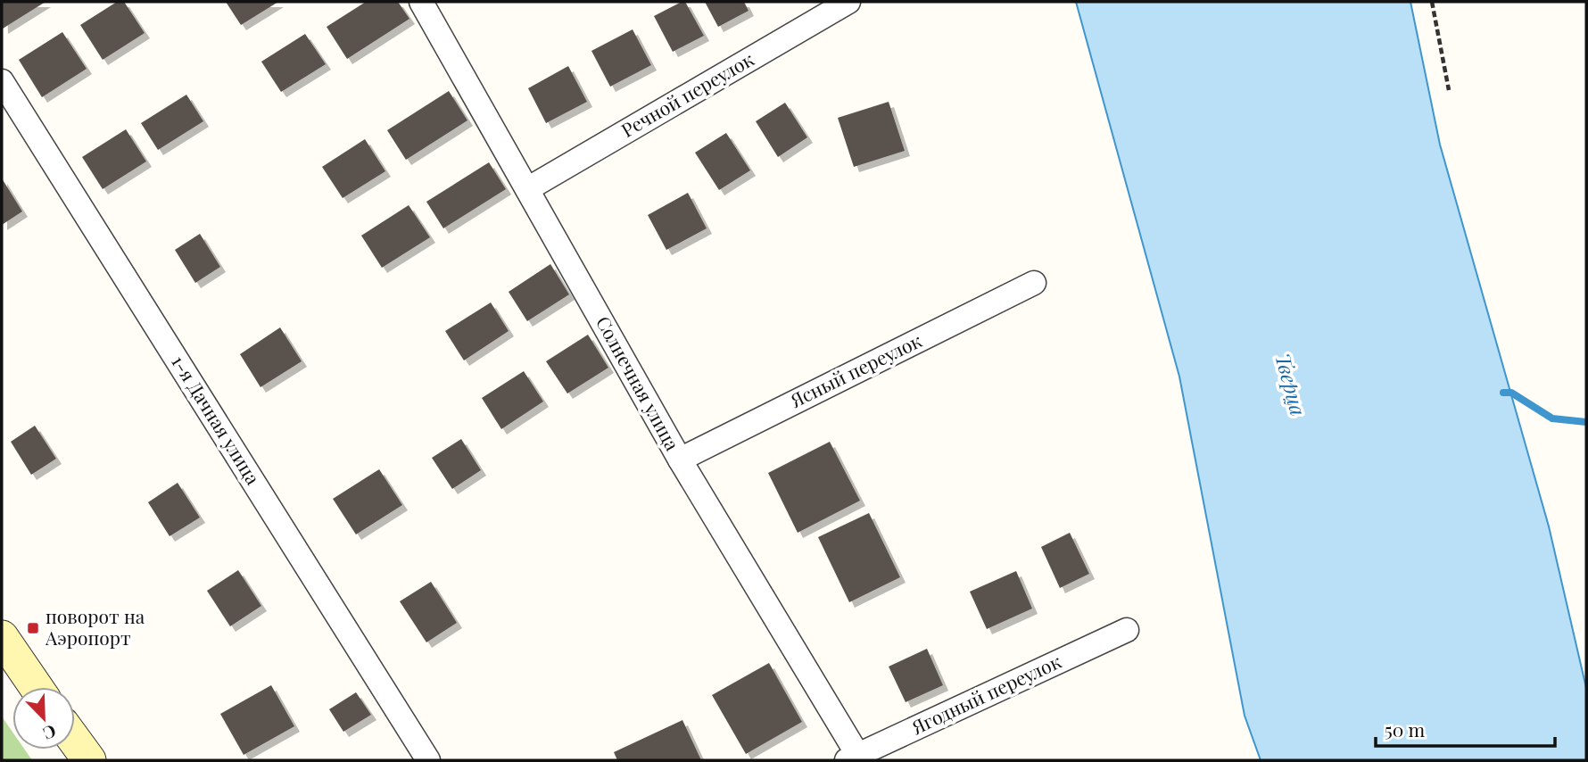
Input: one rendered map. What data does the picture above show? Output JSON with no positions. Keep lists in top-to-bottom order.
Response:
{
  "streets": {
    "street": [
      "Речной переулок",
      "Ясный переулок",
      "Солнечная улица",
      "1-я Дачная улица",
      "Ягодный переулок"
    ]
  },
  "crossings": [
    ["Речной переулок", "Солнечная улица"],
    ["Ясный переулок", "Солнечная улица"],
    ["Солнечная улица", "Ягодный переулок"]
  ],
  "water": ["Тверца"],
  "places": {
    "transit": ["поворот на Аэропорт"]
  },
  "scale_bar": "50 m",
  "north": "bottom right"
}
